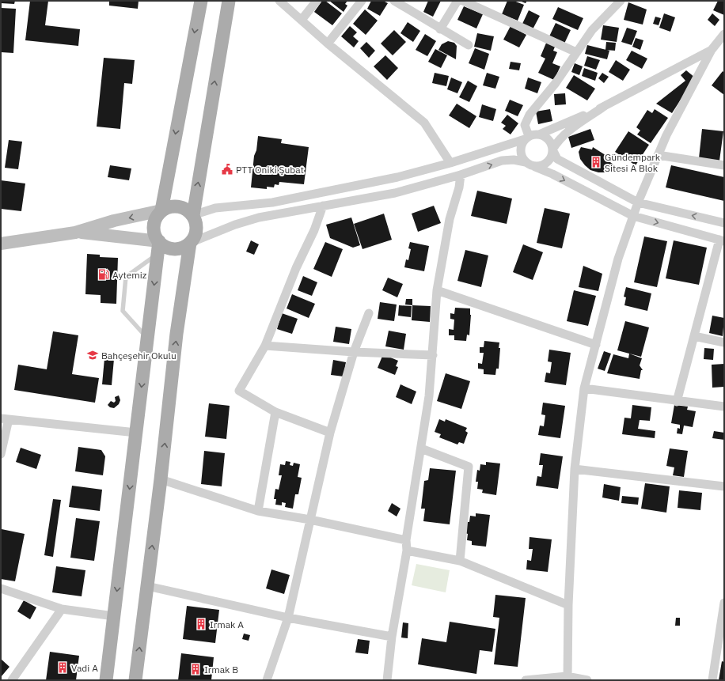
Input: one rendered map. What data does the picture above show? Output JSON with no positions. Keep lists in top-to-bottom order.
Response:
{
  "places": {
    "building": [
      "Gündempark Sitesi A Blok",
      "Irmak A",
      "Vadi A",
      "Irmak B"
    ],
    "public building": ["PTT Oniki Şubat"],
    "fuel station": ["Aytemiz"],
    "school or university": ["Bahçeşehir Okulu"]
  }
}
